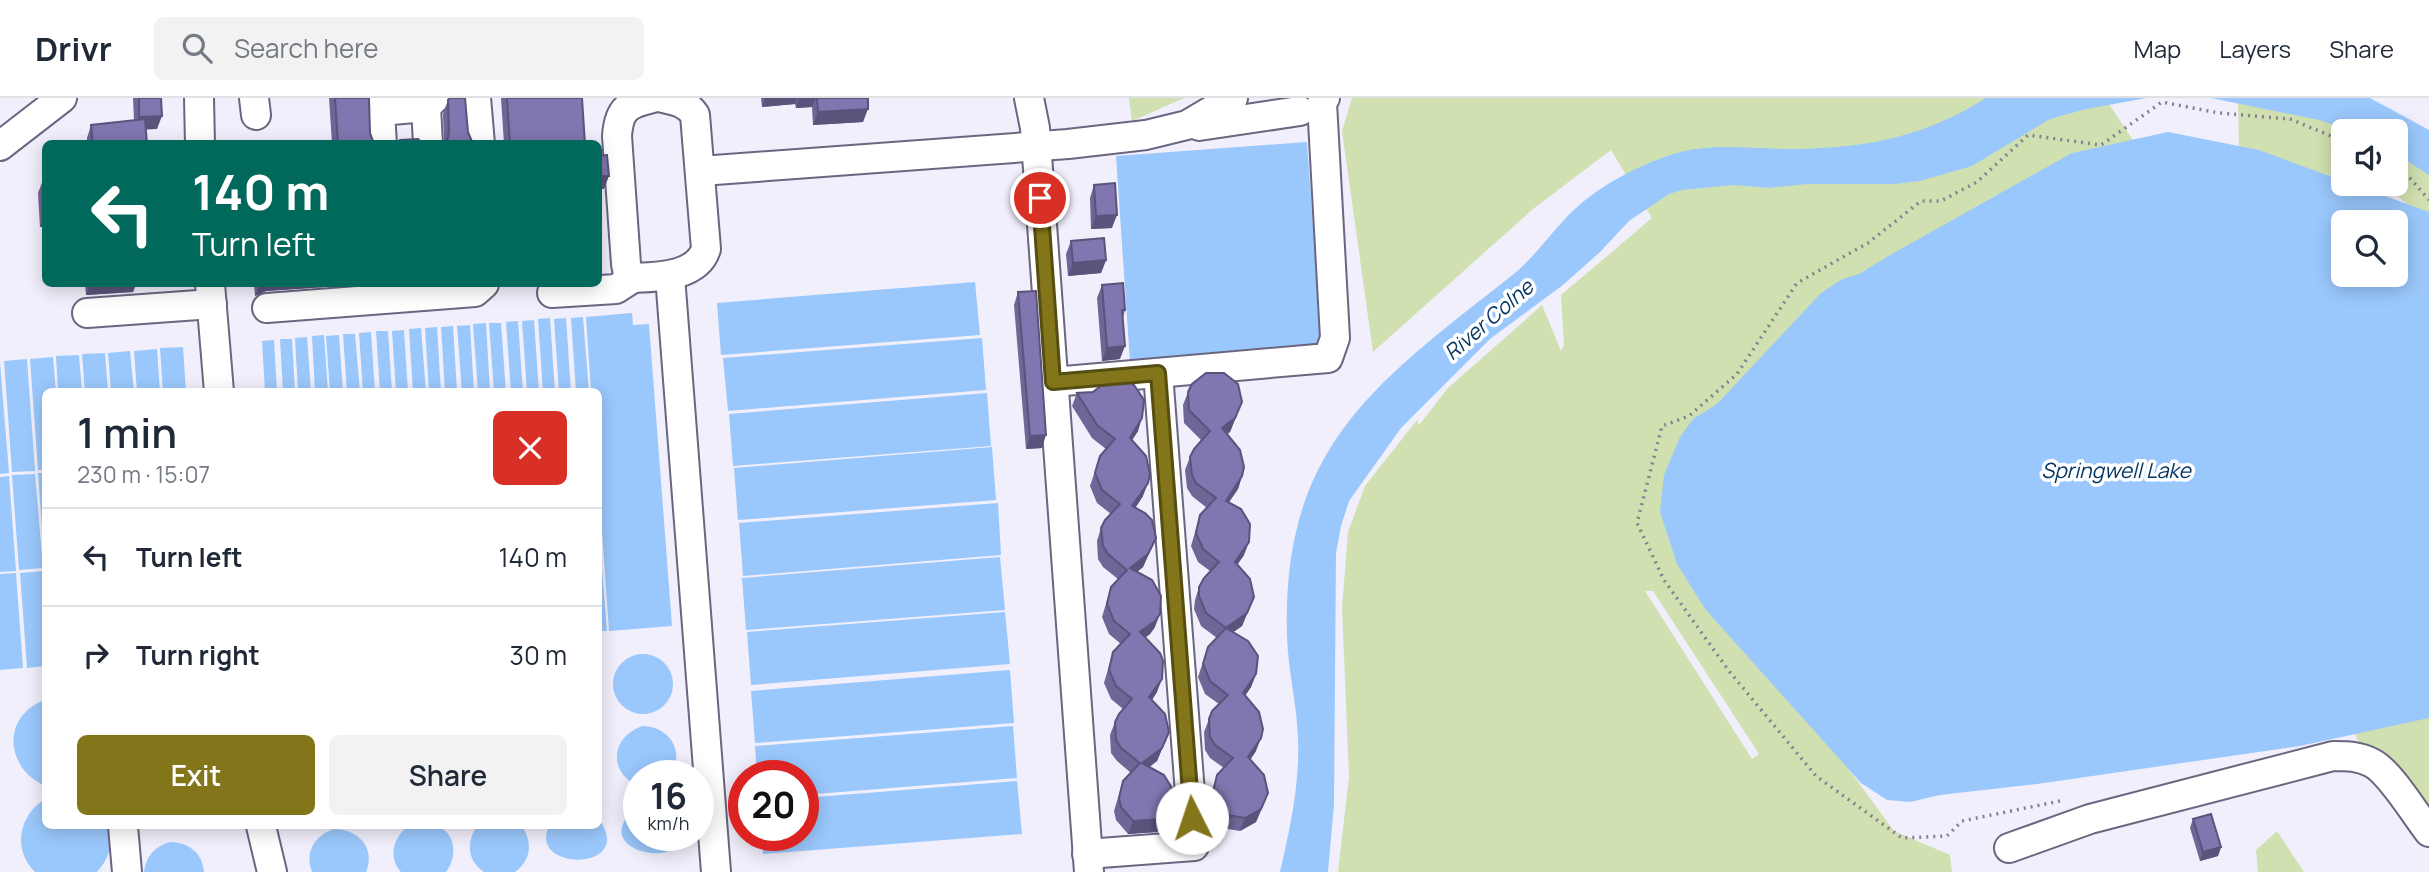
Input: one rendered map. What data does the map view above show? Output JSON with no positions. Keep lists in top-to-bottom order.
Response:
{
  "water": ["River Colne", "Springwell Lake"],
  "page": {
    "header": "Drivr",
    "search": "Search here",
    "nav": ["Map", "Layers", "Share"],
    "turn": ["140 m", "Turn left"],
    "heading": ["1 min", "230 m · 15:07"],
    "list": [
      {
        "name": "Turn left",
        "value": "140 m"
      },
      {
        "name": "Turn right",
        "value": "30 m"
      }
    ],
    "buttons": ["Exit", "Share"],
    "speed": "16 km/h",
    "limit": "20"
  }
}
